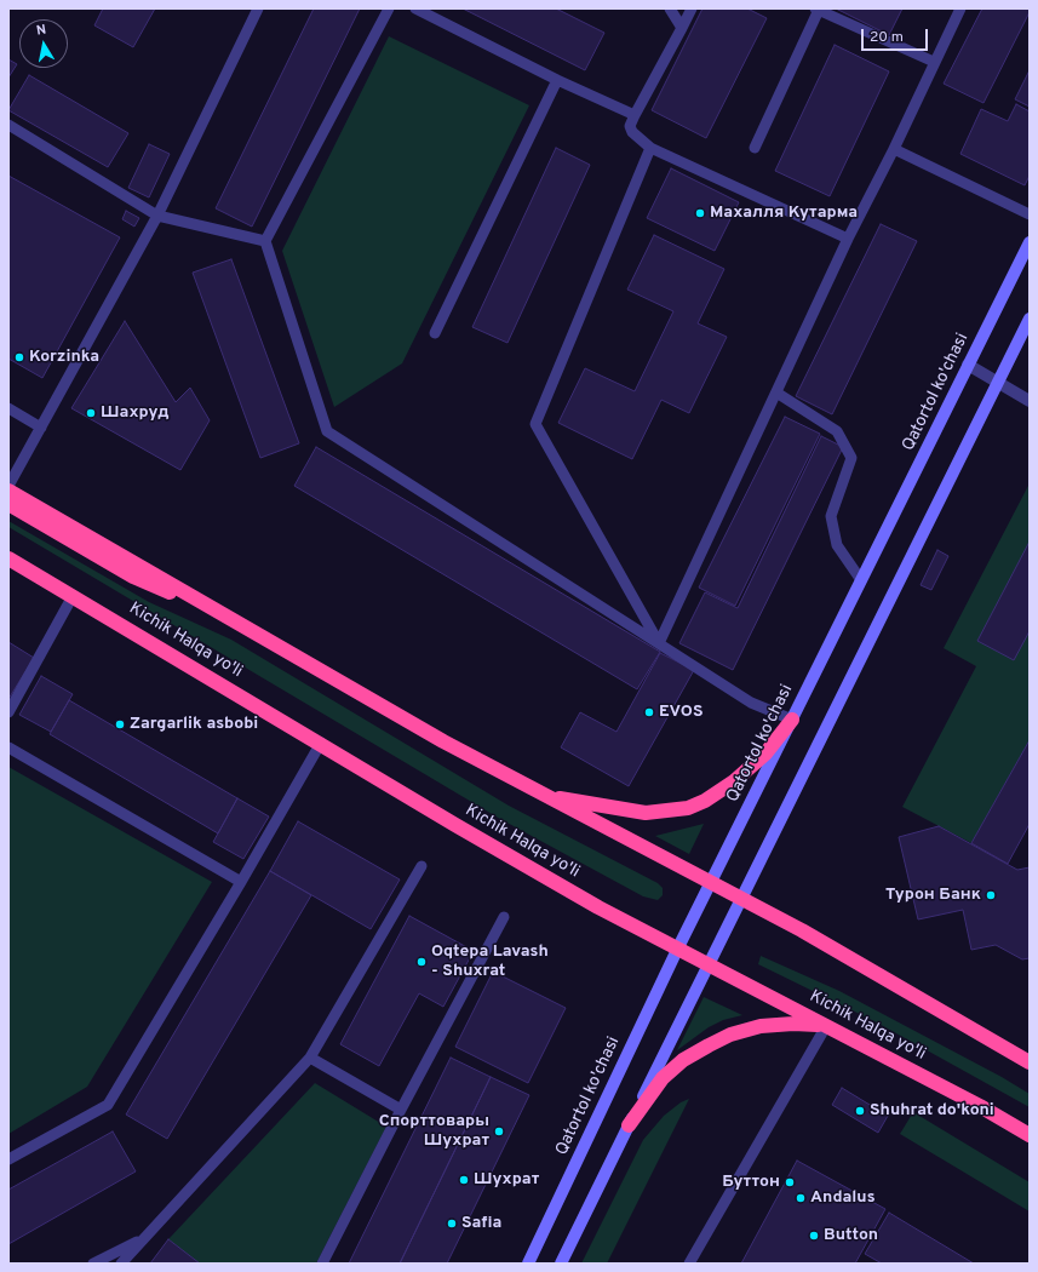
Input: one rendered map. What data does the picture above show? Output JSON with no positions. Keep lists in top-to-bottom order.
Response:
{
  "streets": {
    "highway": ["Kichik Halqa yo'li"],
    "main road": ["Qatortol ko'chasi"]
  },
  "crossings": [
    ["Qatortol ko'chasi", "Kichik Halqa yo'li"]
  ],
  "places": [
    "Махалля Кутарма",
    "Korzinka",
    "Шахруд",
    "EVOS",
    "Zargarlik asbobi",
    "Турон Банк",
    "Oqtepa Lavash - Shuxrat",
    "Shuhrat do'koni",
    "Спорттовары Шухрат",
    "Шухрат",
    "Буттон",
    "Andalus",
    "Safia",
    "Button"
  ],
  "scale_bar": "20 m",
  "north": "top"
}
